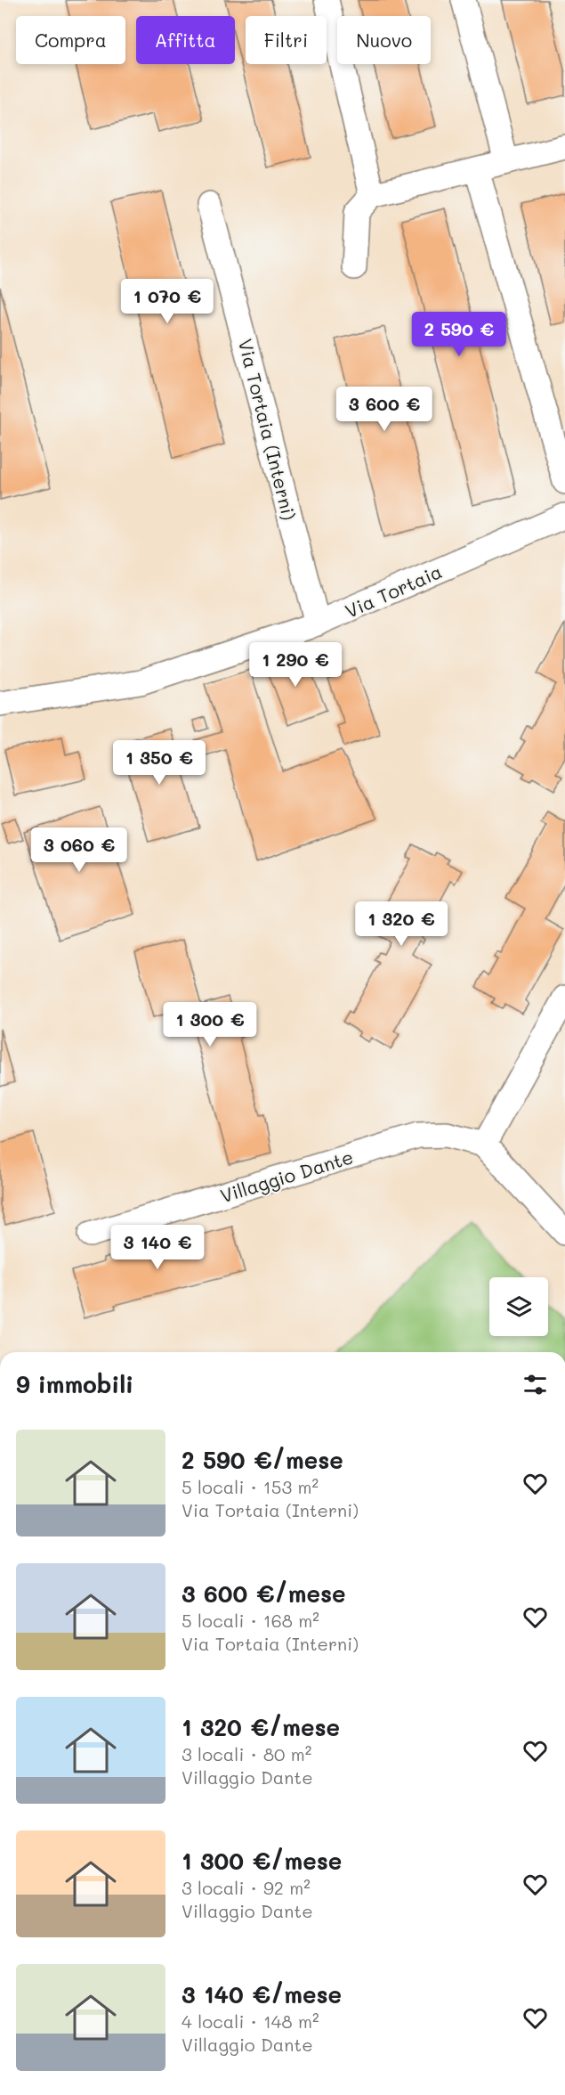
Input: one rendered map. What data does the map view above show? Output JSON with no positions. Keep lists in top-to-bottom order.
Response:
{
  "streets": {
    "street": ["Via Tortaia (Interni)", "Via Tortaia", "Villaggio Dante"]
  },
  "crossings": [
    ["Via Tortaia (Interni)", "Via Tortaia"]
  ],
  "page": {
    "chip": [
      "Compra",
      "Affitta",
      "Filtri",
      "Nuovo"
    ],
    "price": [
      "1 070 €",
      "2 590 €",
      "3 600 €",
      "1 290 €",
      "1 350 €",
      "3 060 €",
      "1 320 €",
      "1 300 €",
      "3 140 €"
    ],
    "heading": "9 immobili",
    "list": [
      {
        "name": "2 590 €/mese",
        "note": "5 locali · 153 m² · Via Tortaia (Interni)"
      },
      {
        "name": "3 600 €/mese",
        "note": "5 locali · 168 m² · Via Tortaia (Interni)"
      },
      {
        "name": "1 320 €/mese",
        "note": "3 locali · 80 m² · Villaggio Dante"
      },
      {
        "name": "1 300 €/mese",
        "note": "3 locali · 92 m² · Villaggio Dante"
      },
      {
        "name": "3 140 €/mese",
        "note": "4 locali · 148 m² · Villaggio Dante"
      }
    ]
  }
}
